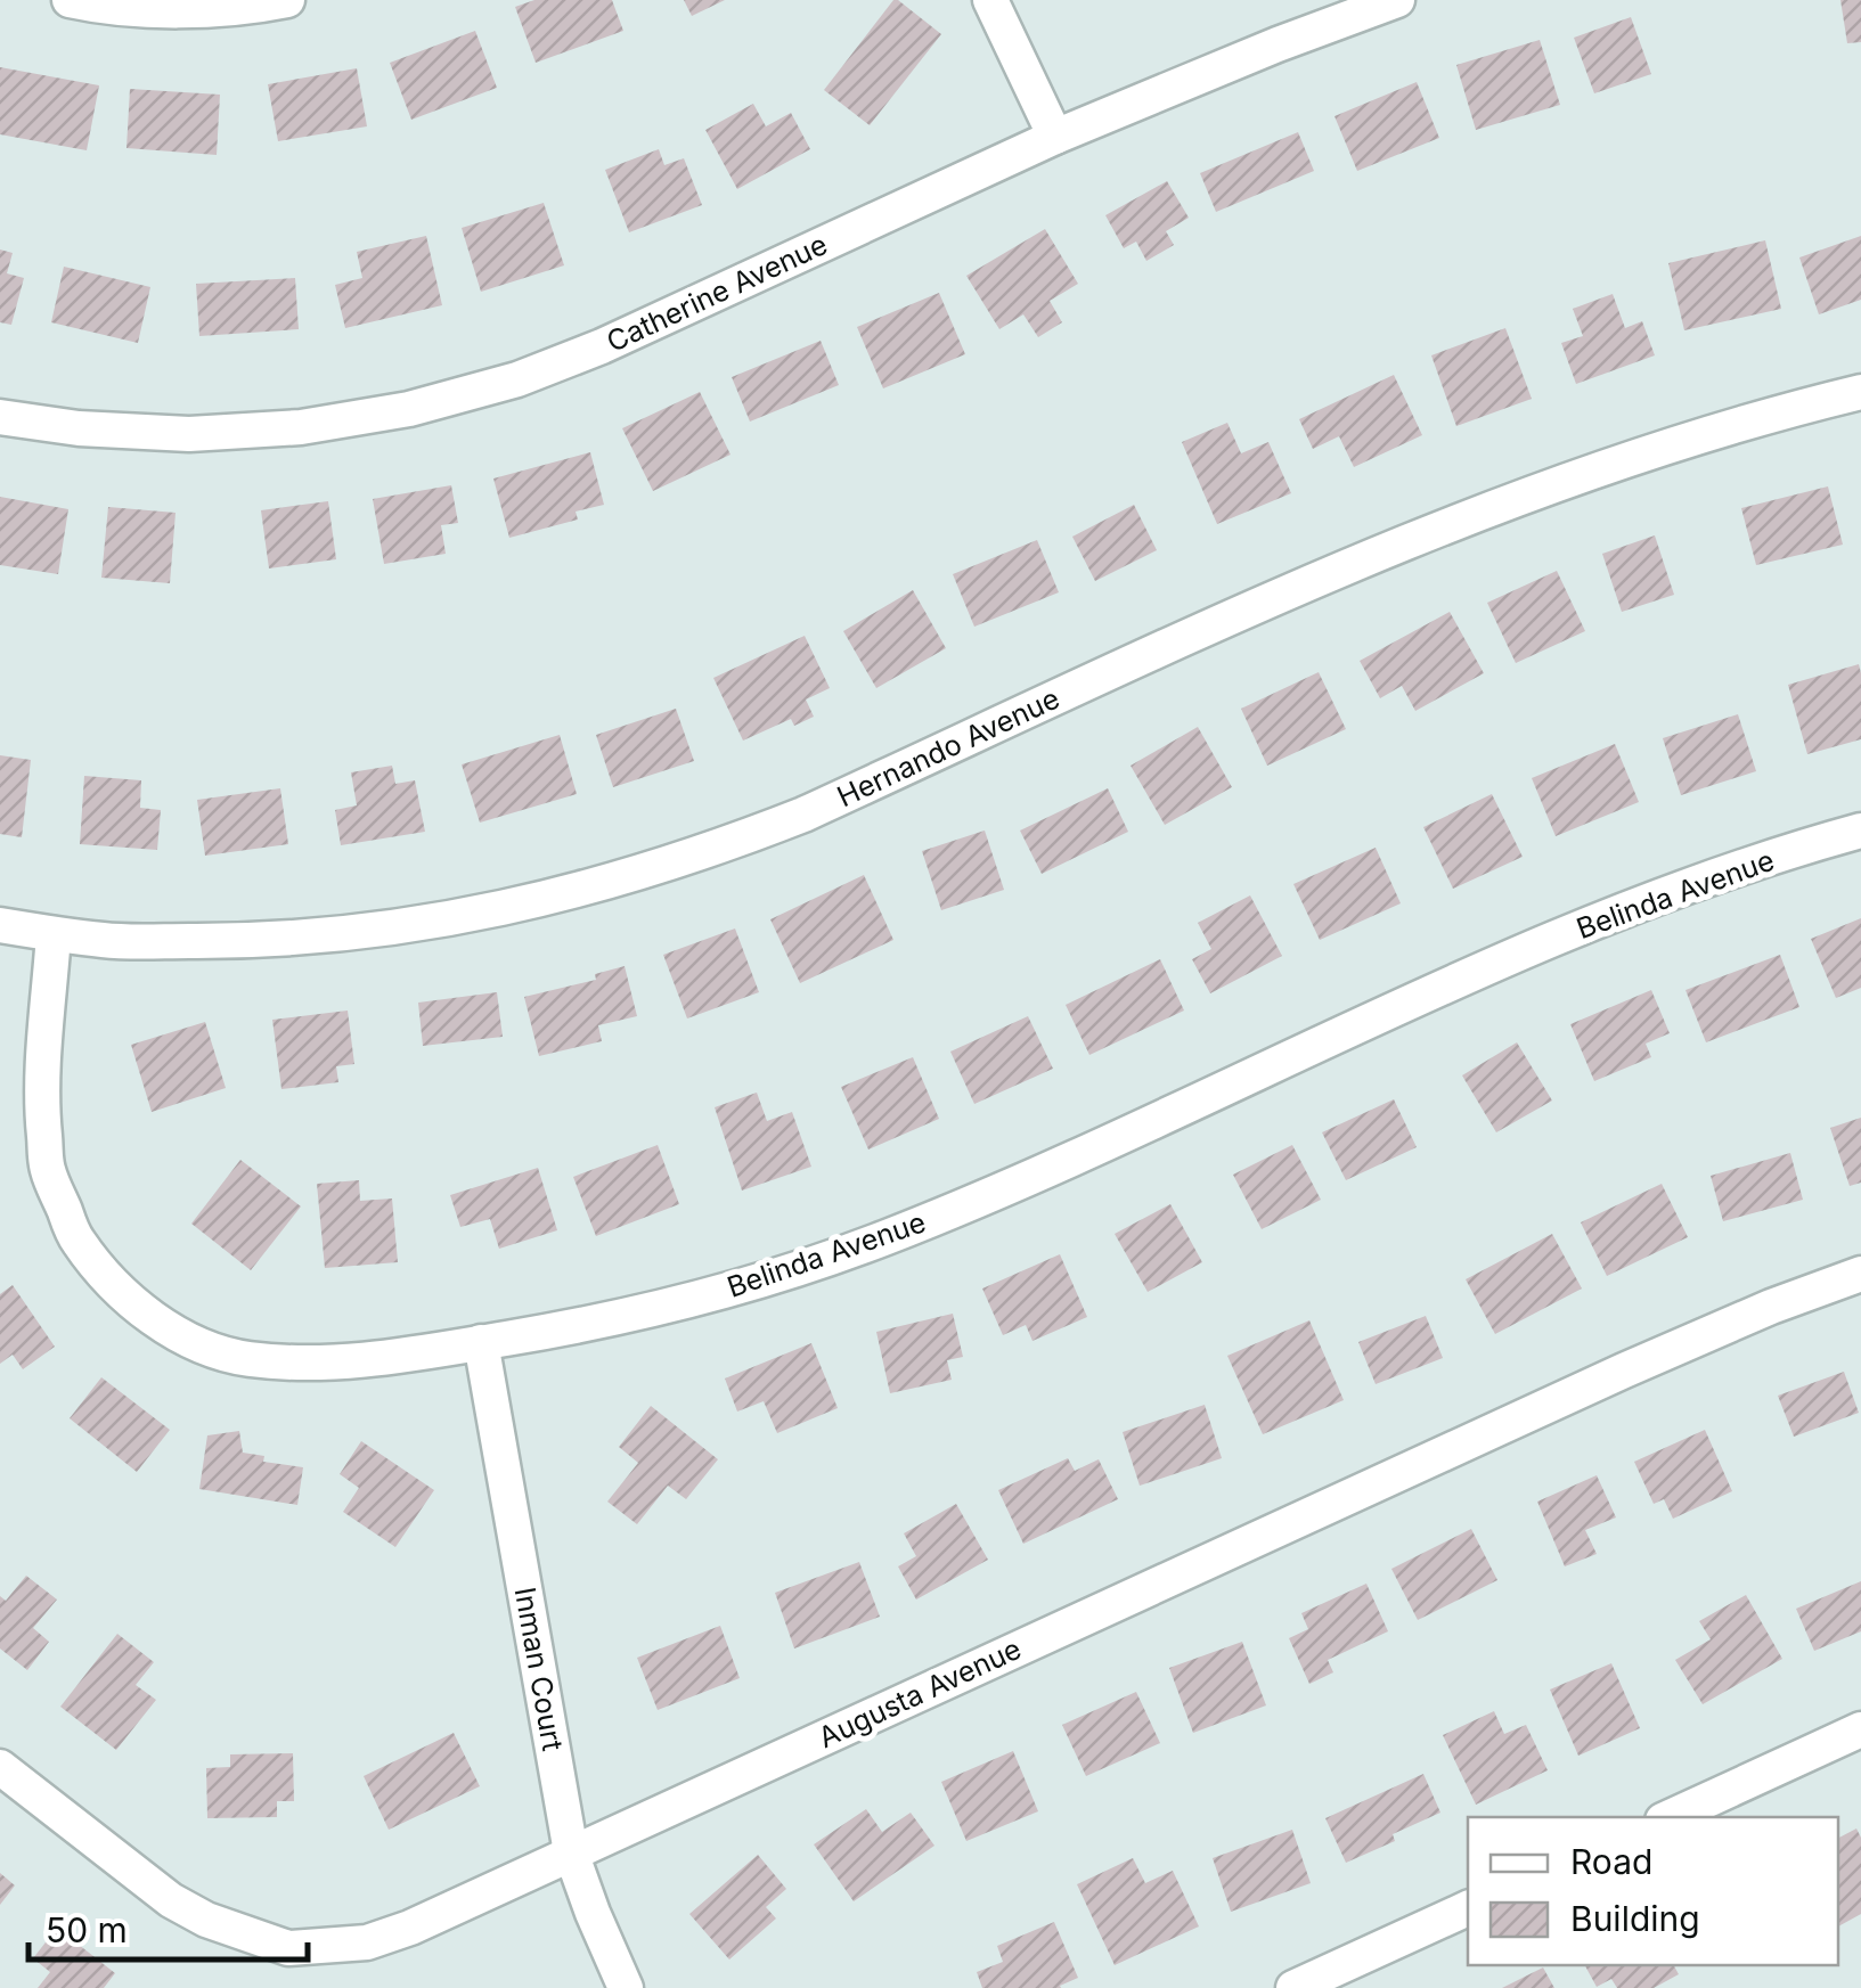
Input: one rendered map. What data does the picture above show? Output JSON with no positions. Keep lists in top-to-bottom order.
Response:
{
  "streets": {
    "street": [
      "Catherine Avenue",
      "Hernando Avenue",
      "Belinda Avenue",
      "Inman Court",
      "Augusta Avenue"
    ]
  },
  "crossings": [
    ["Hernando Avenue", "Belinda Avenue"],
    ["Belinda Avenue", "Inman Court"],
    ["Inman Court", "Augusta Avenue"]
  ],
  "legend": ["Road", "Building"],
  "scale_bar": "50 m"
}
